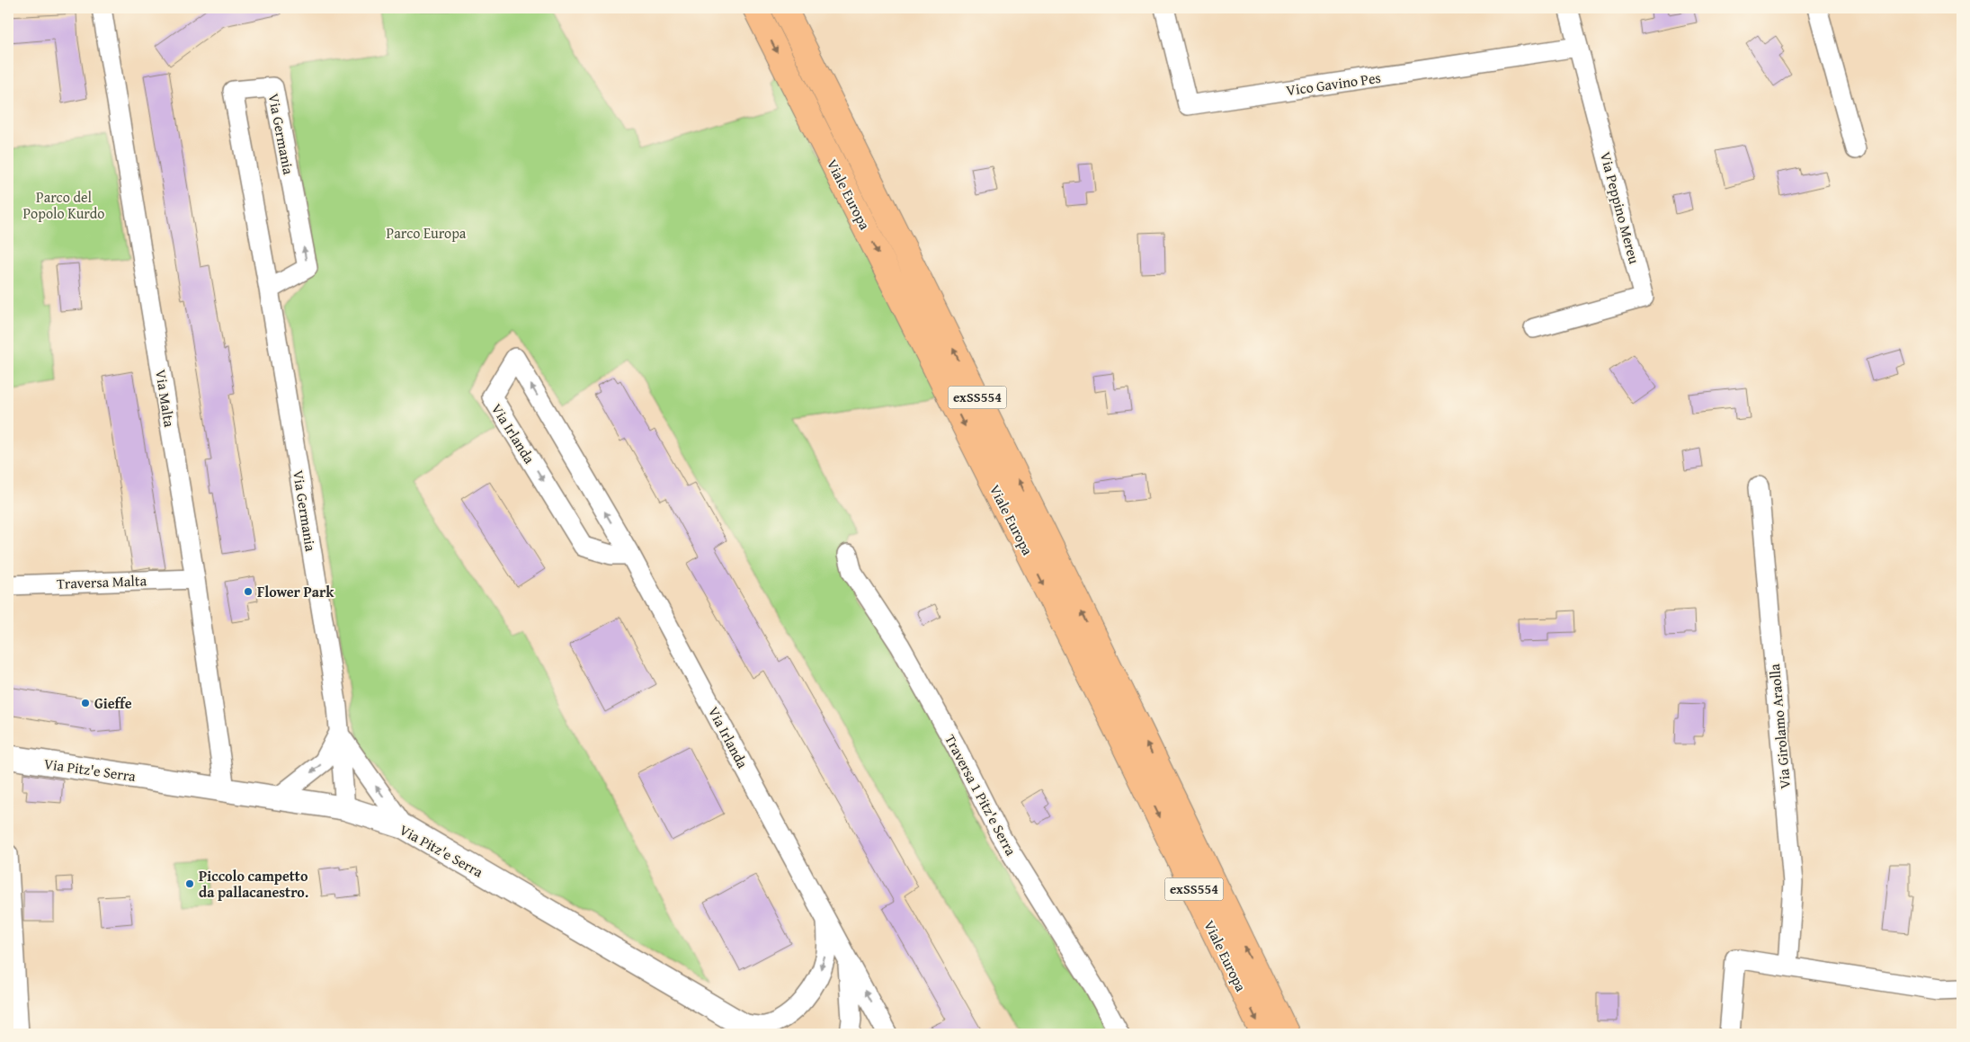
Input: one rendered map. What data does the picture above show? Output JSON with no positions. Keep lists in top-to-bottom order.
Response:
{
  "streets": {
    "main road": ["Viale Europa", "exSS554"],
    "street": [
      "Vico Gavino Pes",
      "Via Germania",
      "Via Peppino Mereu",
      "Via Malta",
      "Via Irlanda",
      "Traversa Malta",
      "Via Girolamo Araolla",
      "Via Pitz'e Serra",
      "Traversa 1 Pitz'e Serra"
    ]
  },
  "crossings": [
    ["Vico Gavino Pes", "Via Peppino Mereu"],
    ["Via Germania", "Via Pitz'e Serra"],
    ["Via Malta", "Traversa Malta"],
    ["Via Malta", "Via Pitz'e Serra"],
    ["Via Irlanda", "Via Pitz'e Serra"]
  ],
  "parks": ["Parco del Popolo Kurdo", "Parco Europa"],
  "places": ["Flower Park", "Gieffe", "Piccolo campetto da pallacanestro."]
}
